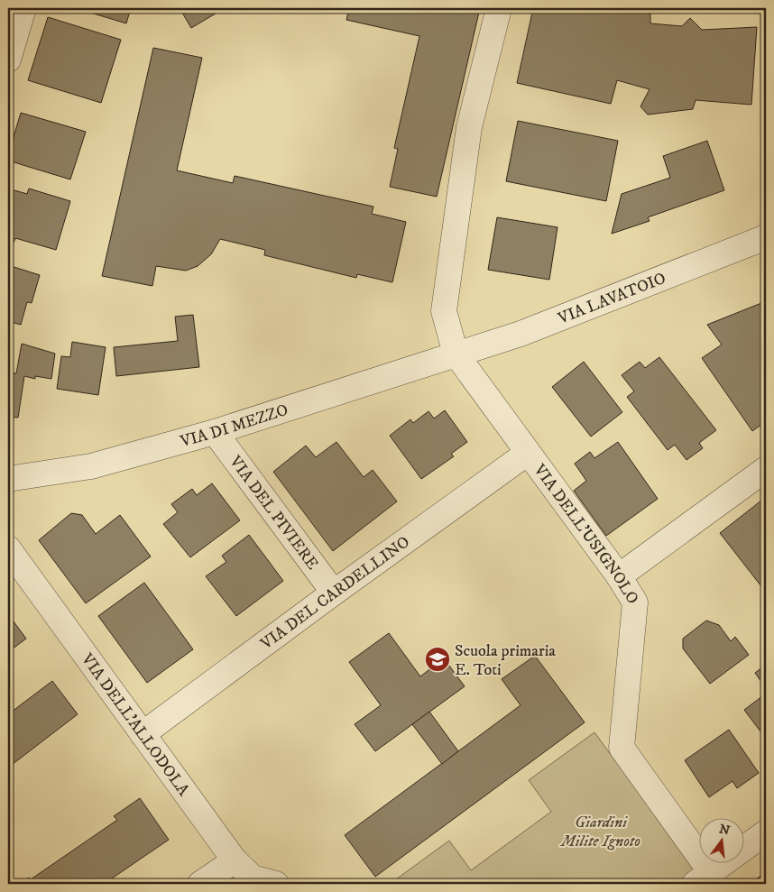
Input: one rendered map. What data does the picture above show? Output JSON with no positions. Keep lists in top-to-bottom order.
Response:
{
  "streets": {
    "street": [
      "VIA LAVATOIO",
      "VIA DI MEZZO",
      "VIA DEL PIVIERE",
      "VIA DELL'USIGNOLO",
      "VIA DEL CARDELLINO",
      "VIA DELL'ALLODOLA"
    ]
  },
  "crossings": [
    ["VIA LAVATOIO", "VIA DI MEZZO"],
    ["VIA LAVATOIO", "VIA DELL'USIGNOLO"],
    ["VIA DI MEZZO", "VIA DEL PIVIERE"],
    ["VIA DI MEZZO", "VIA DELL'USIGNOLO"],
    ["VIA DEL PIVIERE", "VIA DEL CARDELLINO"],
    ["VIA DELL'USIGNOLO", "VIA DEL CARDELLINO"],
    ["VIA DEL CARDELLINO", "VIA DELL'ALLODOLA"]
  ],
  "parks": ["Giardini Milite Ignoto"],
  "places": {
    "school or university": ["Scuola primaria E. Toti"]
  },
  "north": "top"
}
